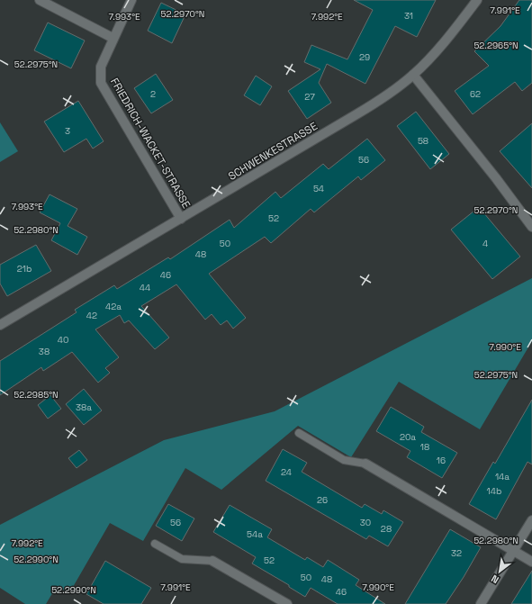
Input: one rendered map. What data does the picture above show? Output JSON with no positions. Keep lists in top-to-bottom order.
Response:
{
  "streets": {
    "street": ["FRIEDRICH-WACKET-STRASSE", "SCHWENKESTRASSE"]
  },
  "crossings": [
    ["FRIEDRICH-WACKET-STRASSE", "SCHWENKESTRASSE"]
  ],
  "house_numbers": [
    "31",
    "29",
    "2",
    "62",
    "27",
    "3",
    "58",
    "56",
    "54",
    "52",
    "50",
    "4",
    "48",
    "21b",
    "46",
    "44",
    "42a",
    "42",
    "40",
    "38",
    "38a",
    "20a",
    "18",
    "16",
    "24",
    "14a",
    "14b",
    "26",
    "56",
    "30",
    "28",
    "54a",
    "32",
    "52",
    "50",
    "48",
    "46"
  ],
  "north": "bottom left",
  "coordinates": [
    "7.991°E",
    "52.2970°N",
    "7.992°E",
    "7.993°E",
    "52.2965°N",
    "52.2975°N",
    "52.2980°N",
    "7.990°E",
    "52.2985°N",
    "52.2990°N"
  ]
}
